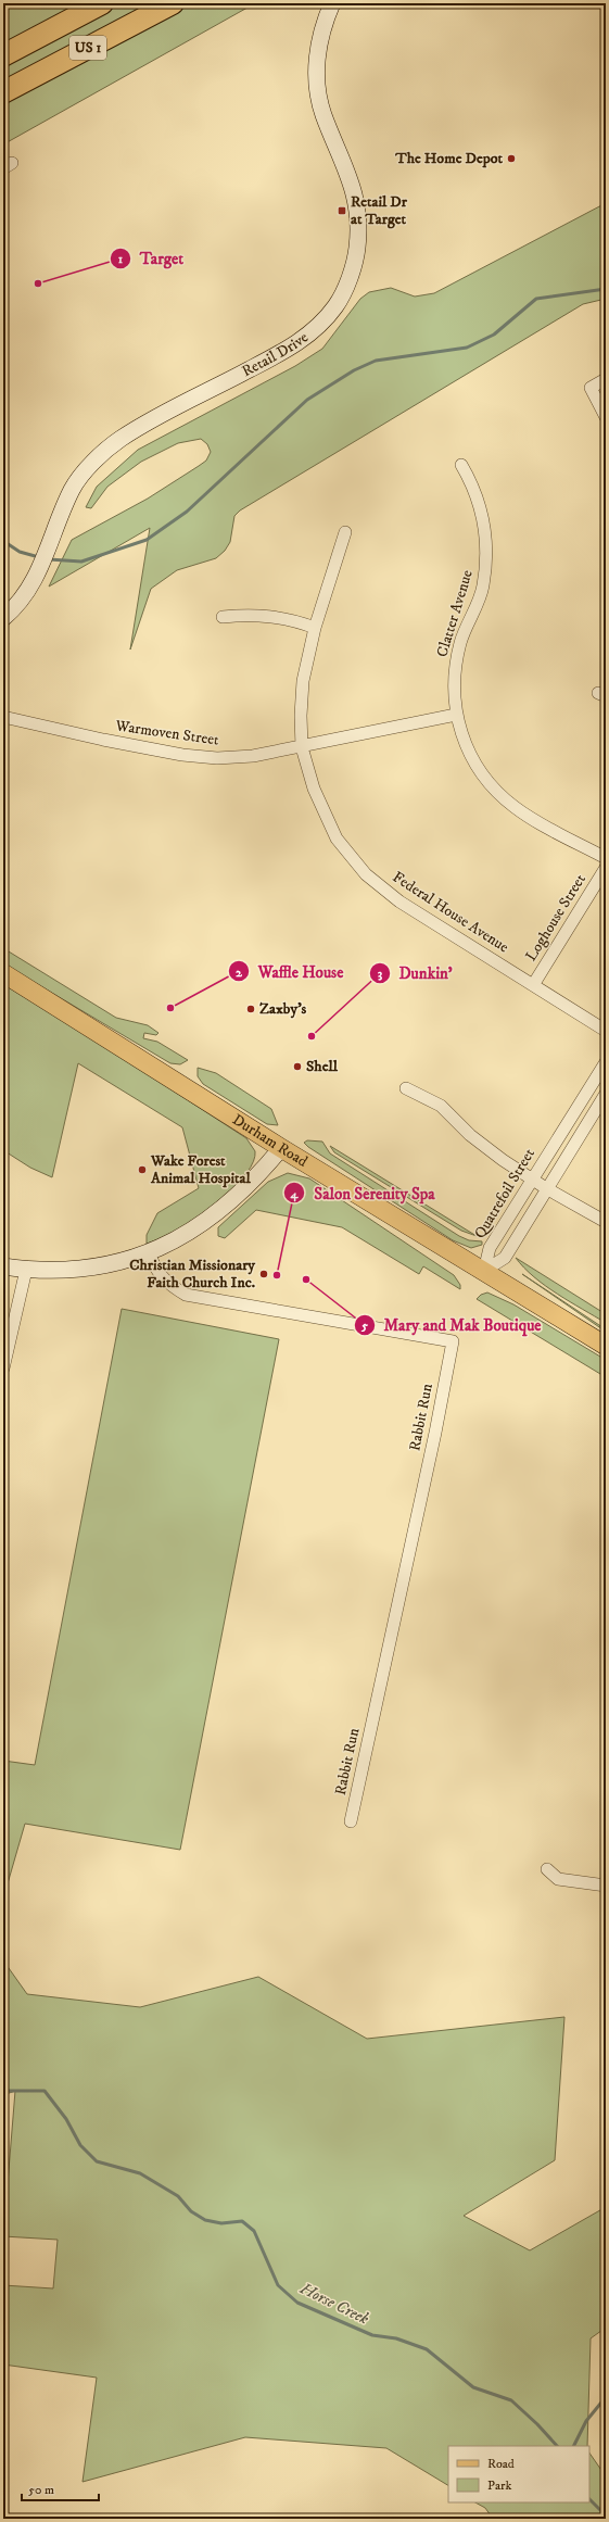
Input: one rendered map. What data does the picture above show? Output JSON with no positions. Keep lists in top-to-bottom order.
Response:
{
  "streets": {
    "highway": ["US 1"],
    "main road": ["Durham Road"],
    "street": [
      "Retail Drive",
      "Clatter Avenue",
      "Warmoven Street",
      "Federal House Avenue",
      "Loghouse Street",
      "Quatrefoil Street",
      "Rabbit Run"
    ]
  },
  "crossings": [
    ["Clatter Avenue", "Warmoven Street"],
    ["Warmoven Street", "Federal House Avenue"],
    ["Federal House Avenue", "Loghouse Street"],
    ["Durham Road", "Quatrefoil Street"]
  ],
  "water": ["Horse Creek"],
  "places": {
    "other": [
      "The Home Depot",
      "Target",
      "Waffle House",
      "Zaxby's",
      "Dunkin'",
      "Shell",
      "Wake Forest Animal Hospital",
      "Christian Missionary Faith Church Inc.",
      "Salon Serenity Spa",
      "Mary and Mak Boutique"
    ],
    "transit": ["Retail Dr at Target"]
  },
  "legend": ["Road", "Park"],
  "scale_bar": "50 m"
}
